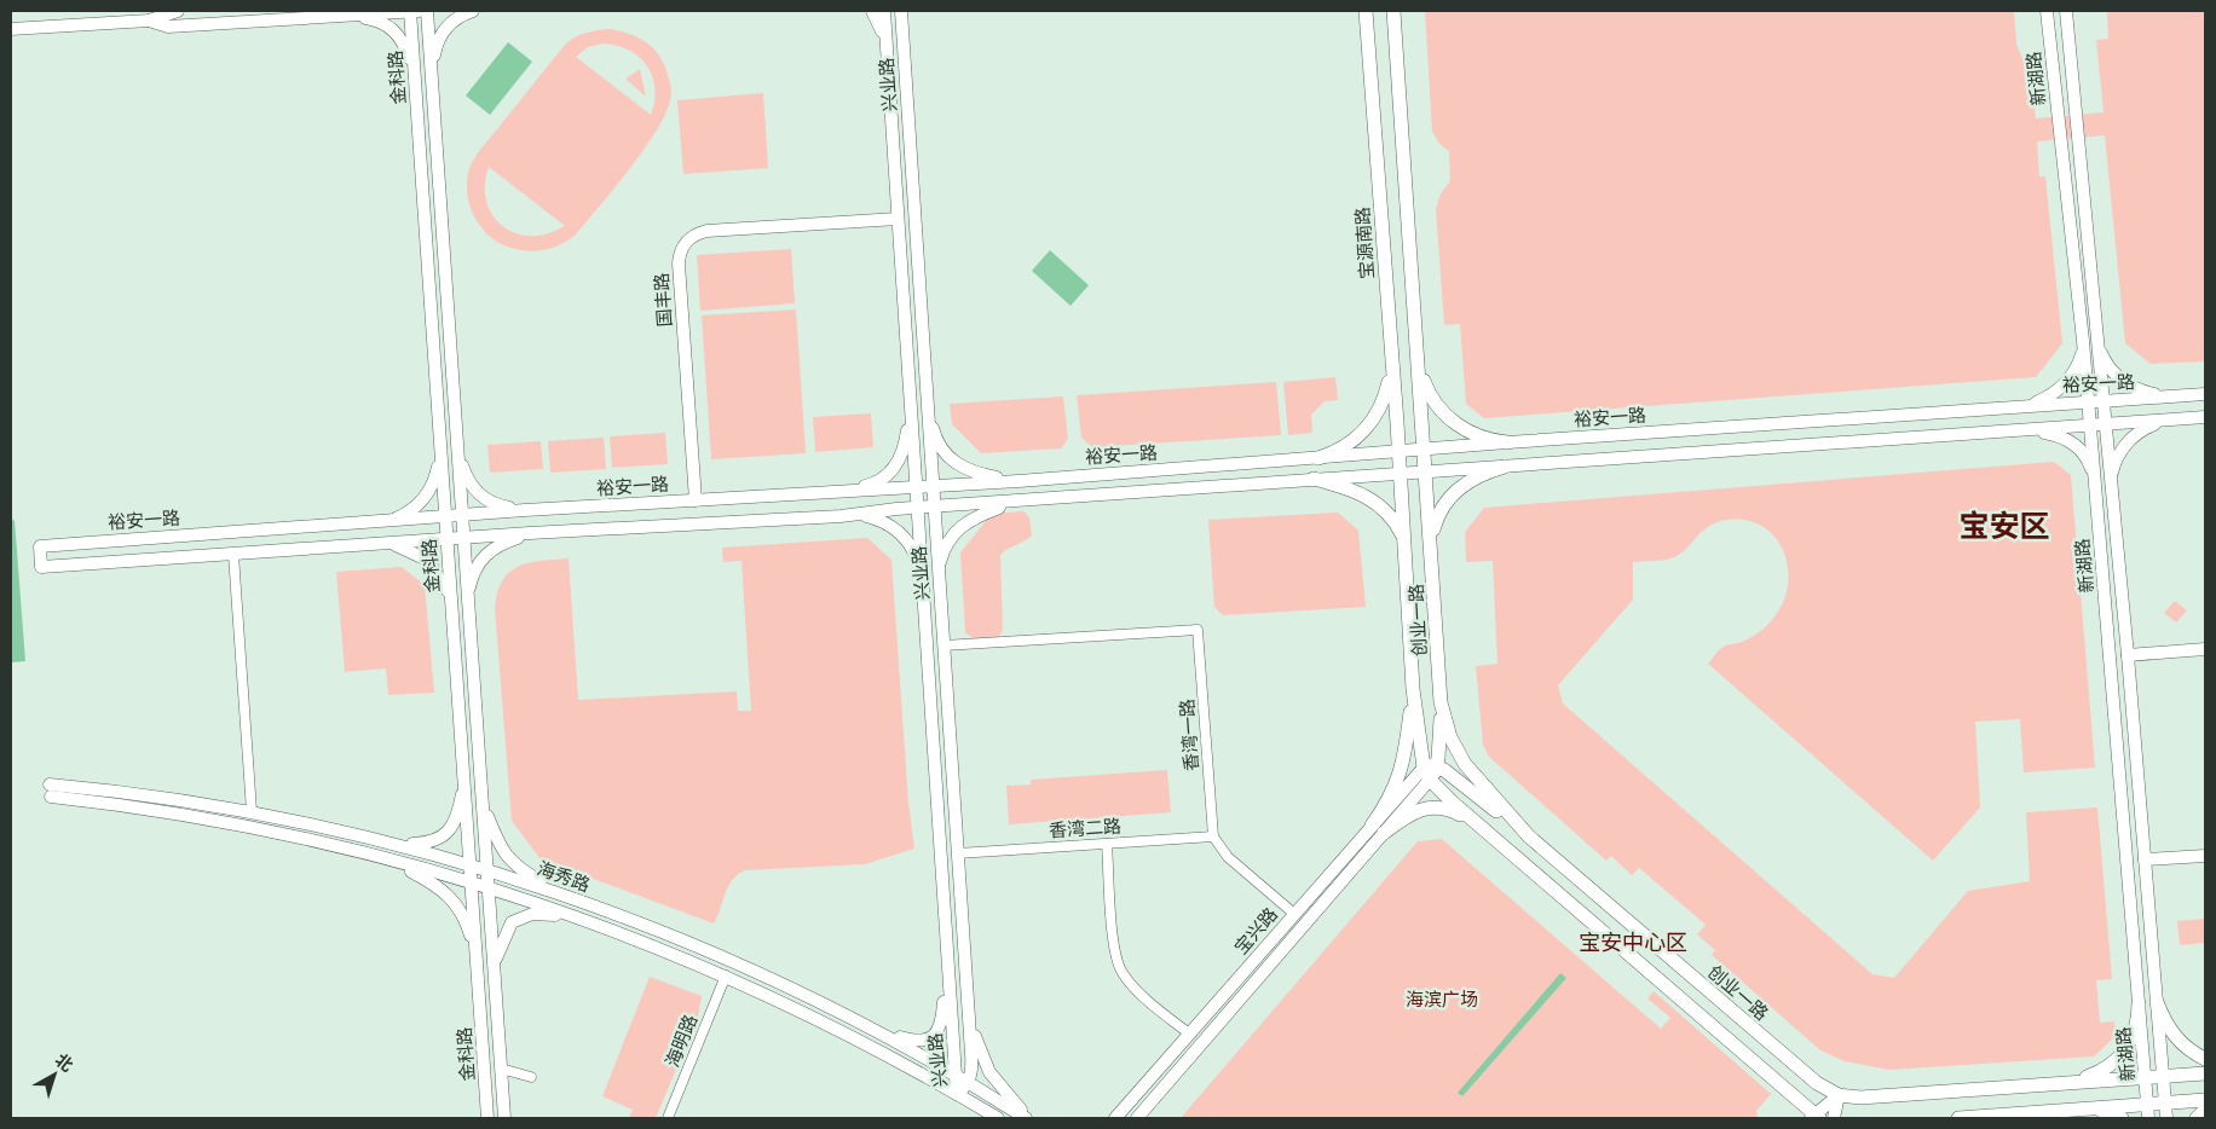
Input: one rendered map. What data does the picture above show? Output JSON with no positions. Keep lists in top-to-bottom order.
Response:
{
  "streets": {
    "main road": [
      "金科路",
      "新湖路",
      "兴业路",
      "宝源南路",
      "国丰路",
      "裕安一路",
      "创业一路",
      "海秀路",
      "宝兴路"
    ],
    "street": ["香湾一路", "香湾二路", "海明路"]
  },
  "crossings": [
    ["金科路", "裕安一路"],
    ["金科路", "海秀路"],
    ["新湖路", "裕安一路"],
    ["新湖路", "创业一路"],
    ["兴业路", "国丰路"],
    ["兴业路", "裕安一路"],
    ["兴业路", "香湾一路"],
    ["兴业路", "香湾二路"],
    ["兴业路", "海秀路"],
    ["宝源南路", "裕安一路"],
    ["宝源南路", "创业一路"],
    ["国丰路", "裕安一路"],
    ["创业一路", "宝兴路"],
    ["香湾一路", "香湾二路"],
    ["海秀路", "海明路"]
  ],
  "districts": ["宝安区", "宝安中心区"],
  "parks": ["海滨广场"],
  "north": "top right"
}
